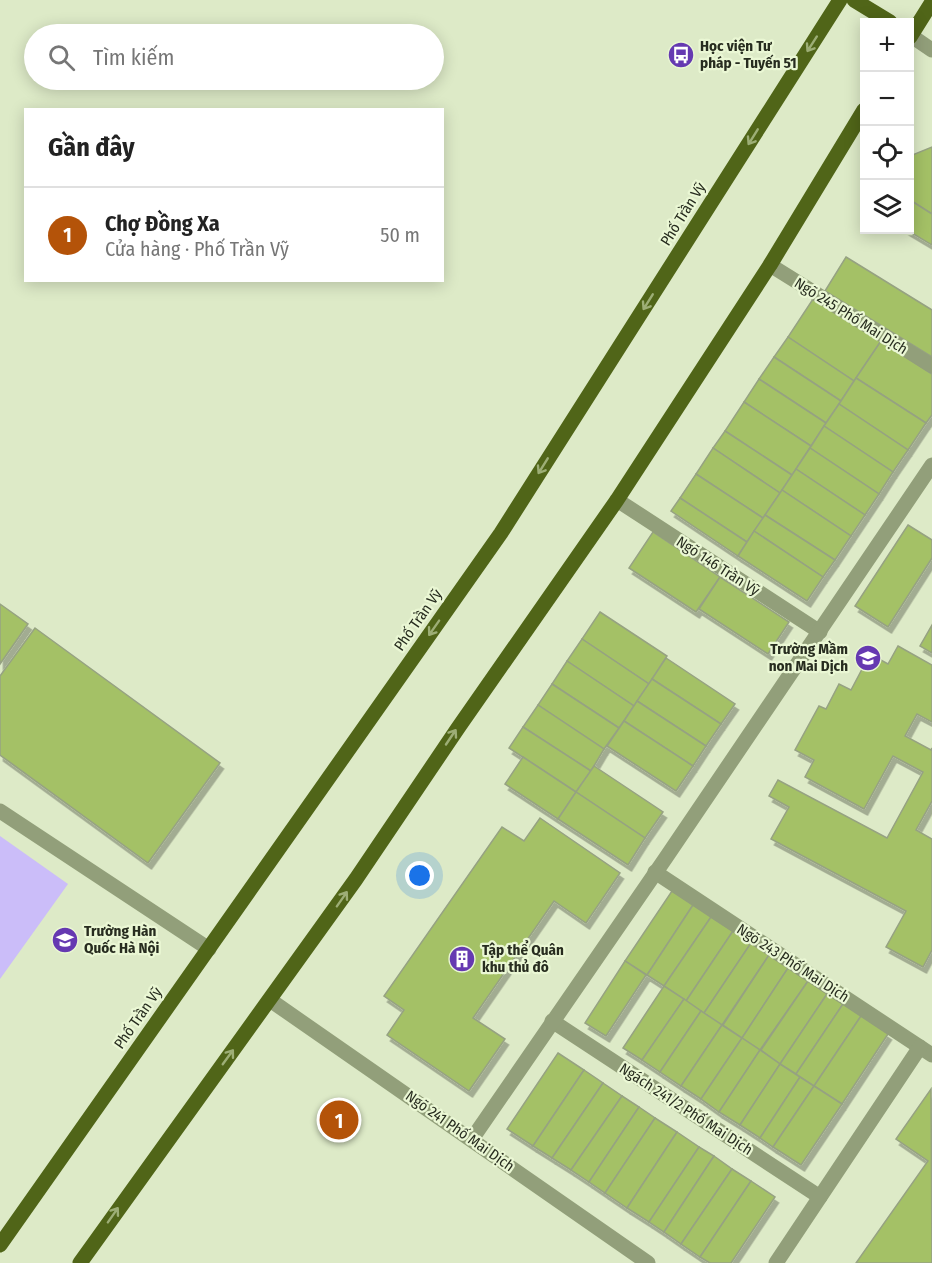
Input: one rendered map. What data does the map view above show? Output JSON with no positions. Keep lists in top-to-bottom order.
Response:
{
  "streets": {
    "main road": ["Phố Trần Vỹ"],
    "street": [
      "Ngõ 245 Phố Mai Dịch",
      "Ngõ 146 Trần Vỹ",
      "Ngõ 243 Phố Mai Dịch",
      "Ngách 241/2 Phố Mai Dịch",
      "Ngõ 241 Phố Mai Dịch"
    ]
  },
  "places": {
    "bus stop": ["Học viện Tư pháp - Tuyến 51"],
    "school or university": ["Trường Mầm non Mai Dịch", "Trường Hàn Quốc Hà Nội"],
    "building": ["Tập thể Quân khu thủ đô"]
  },
  "page": {
    "map_buttons": ["+", "−"],
    "search": "Tìm kiếm",
    "heading": "Gần đây",
    "list": [
      {
        "mark": "1",
        "name": "Chợ Đồng Xa",
        "note": "Cửa hàng · Phố Trần Vỹ",
        "value": "50 m"
      }
    ],
    "pins": "1"
  }
}
